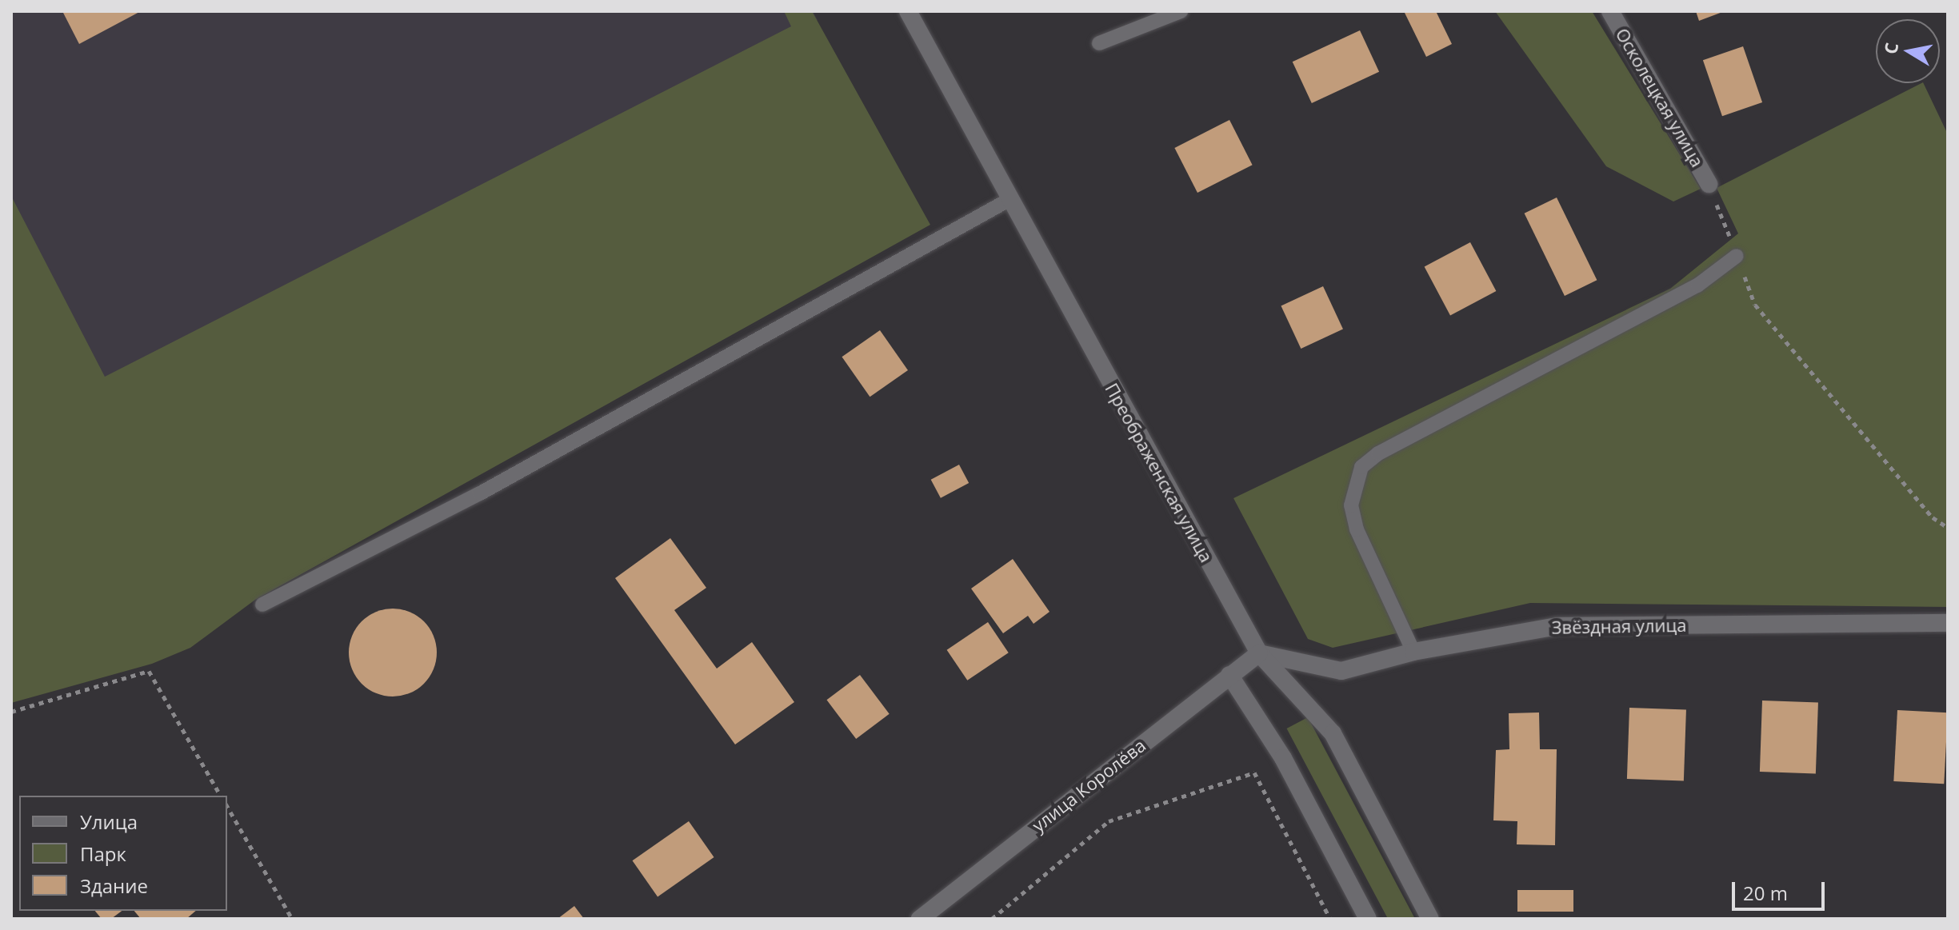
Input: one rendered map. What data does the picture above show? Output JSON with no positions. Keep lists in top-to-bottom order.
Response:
{
  "streets": {
    "street": [
      "Осколецкая улица",
      "Преображенская улица",
      "Звёздная улица",
      "улица Королёва"
    ]
  },
  "crossings": [
    ["Преображенская улица", "Звёздная улица"],
    ["Преображенская улица", "улица Королёва"],
    ["Звёздная улица", "улица Королёва"]
  ],
  "legend": ["Улица", "Парк", "Здание"],
  "scale_bar": "20 m",
  "north": "left"
}
